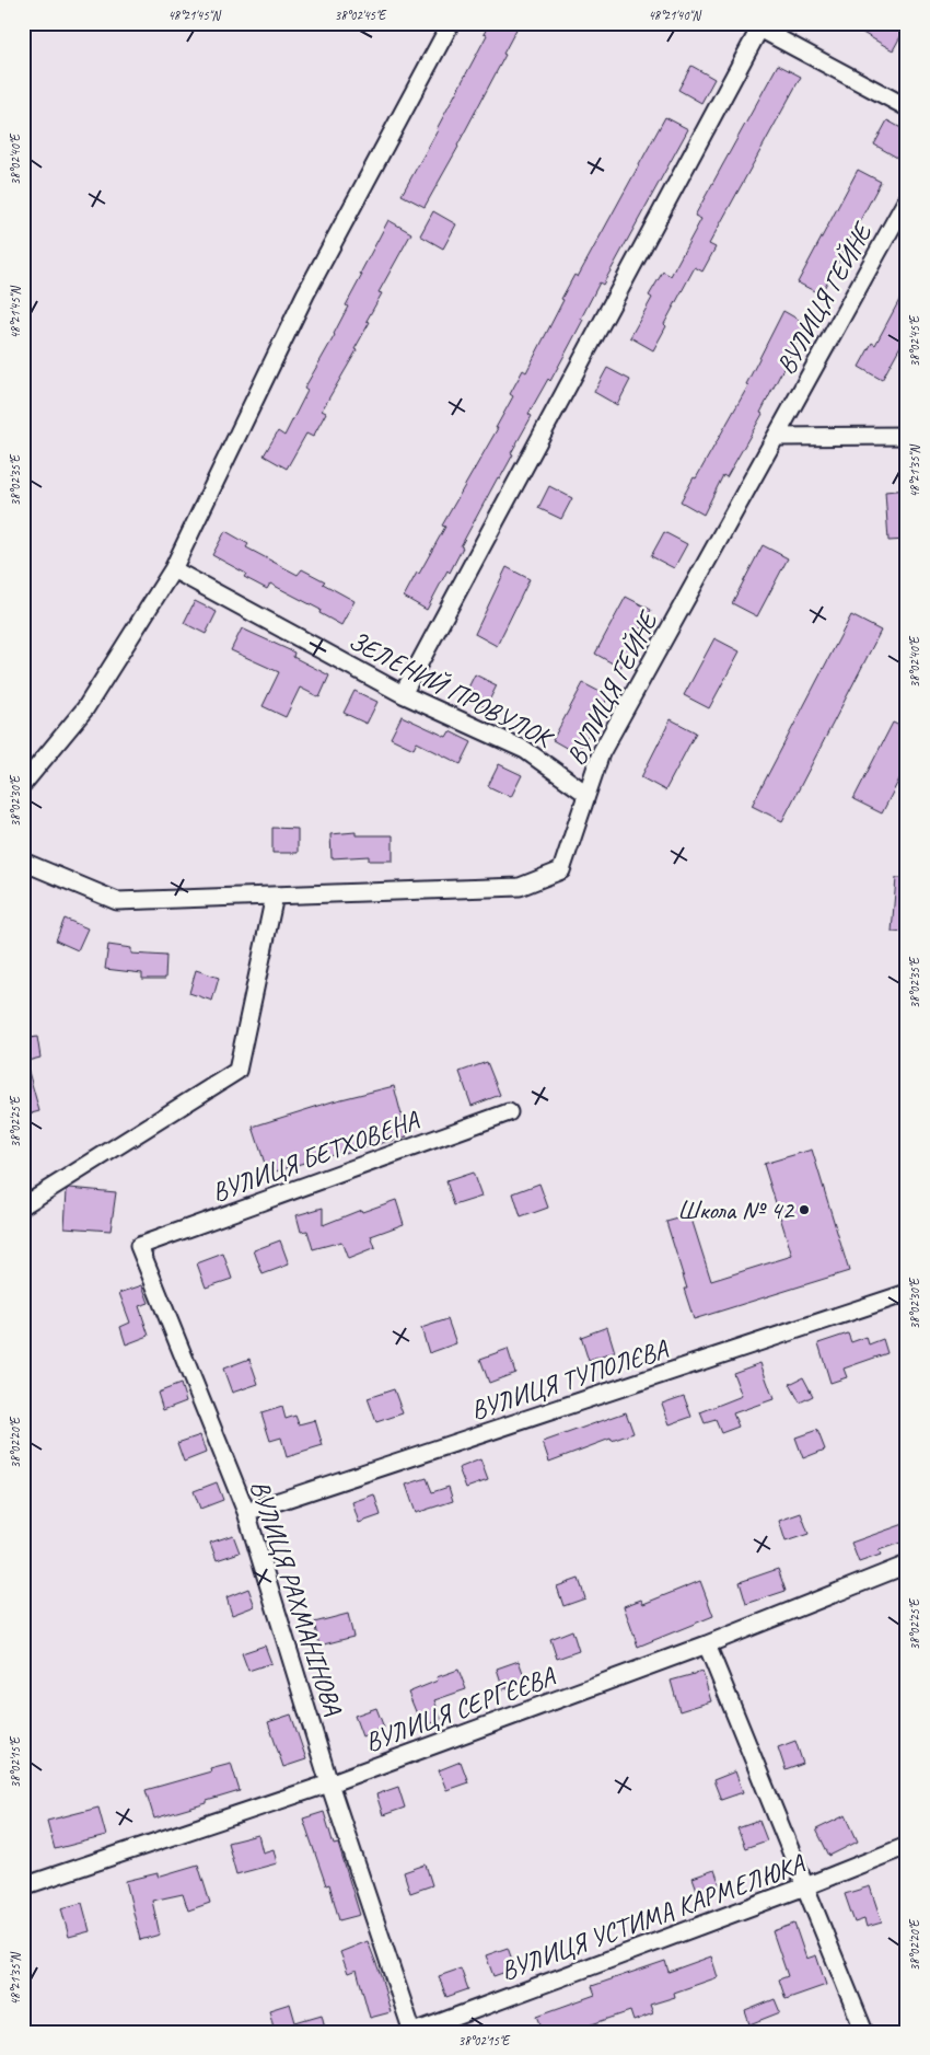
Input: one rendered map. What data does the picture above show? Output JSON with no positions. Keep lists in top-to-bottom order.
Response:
{
  "streets": {
    "street": [
      "ВУЛИЦЯ ГЕЙНЕ",
      "ЗЕЛЕНИЙ ПРОВУЛОК",
      "ВУЛИЦЯ БЕТХОВЕНА",
      "ВУЛИЦЯ ТУПОЛЄВА",
      "ВУЛИЦЯ РАХМАНІНОВА",
      "ВУЛИЦЯ СЕРГЄЄВА",
      "ВУЛИЦЯ УСТИМА КАРМЕЛЮКА"
    ]
  },
  "crossings": [
    ["ВУЛИЦЯ ГЕЙНЕ", "ЗЕЛЕНИЙ ПРОВУЛОК"],
    ["ВУЛИЦЯ БЕТХОВЕНА", "ВУЛИЦЯ РАХМАНІНОВА"],
    ["ВУЛИЦЯ ТУПОЛЄВА", "ВУЛИЦЯ РАХМАНІНОВА"],
    ["ВУЛИЦЯ РАХМАНІНОВА", "ВУЛИЦЯ СЕРГЄЄВА"],
    ["ВУЛИЦЯ РАХМАНІНОВА", "ВУЛИЦЯ УСТИМА КАРМЕЛЮКА"]
  ],
  "places": ["Школа № 42"],
  "coordinates": [
    "48°21'45\"N",
    "38°02'45\"E",
    "48°21'40\"N",
    "38°02'40\"E",
    "48°21'35\"N",
    "38°02'35\"E",
    "38°02'30\"E",
    "38°02'25\"E",
    "38°02'20\"E",
    "38°02'15\"E"
  ]
}
